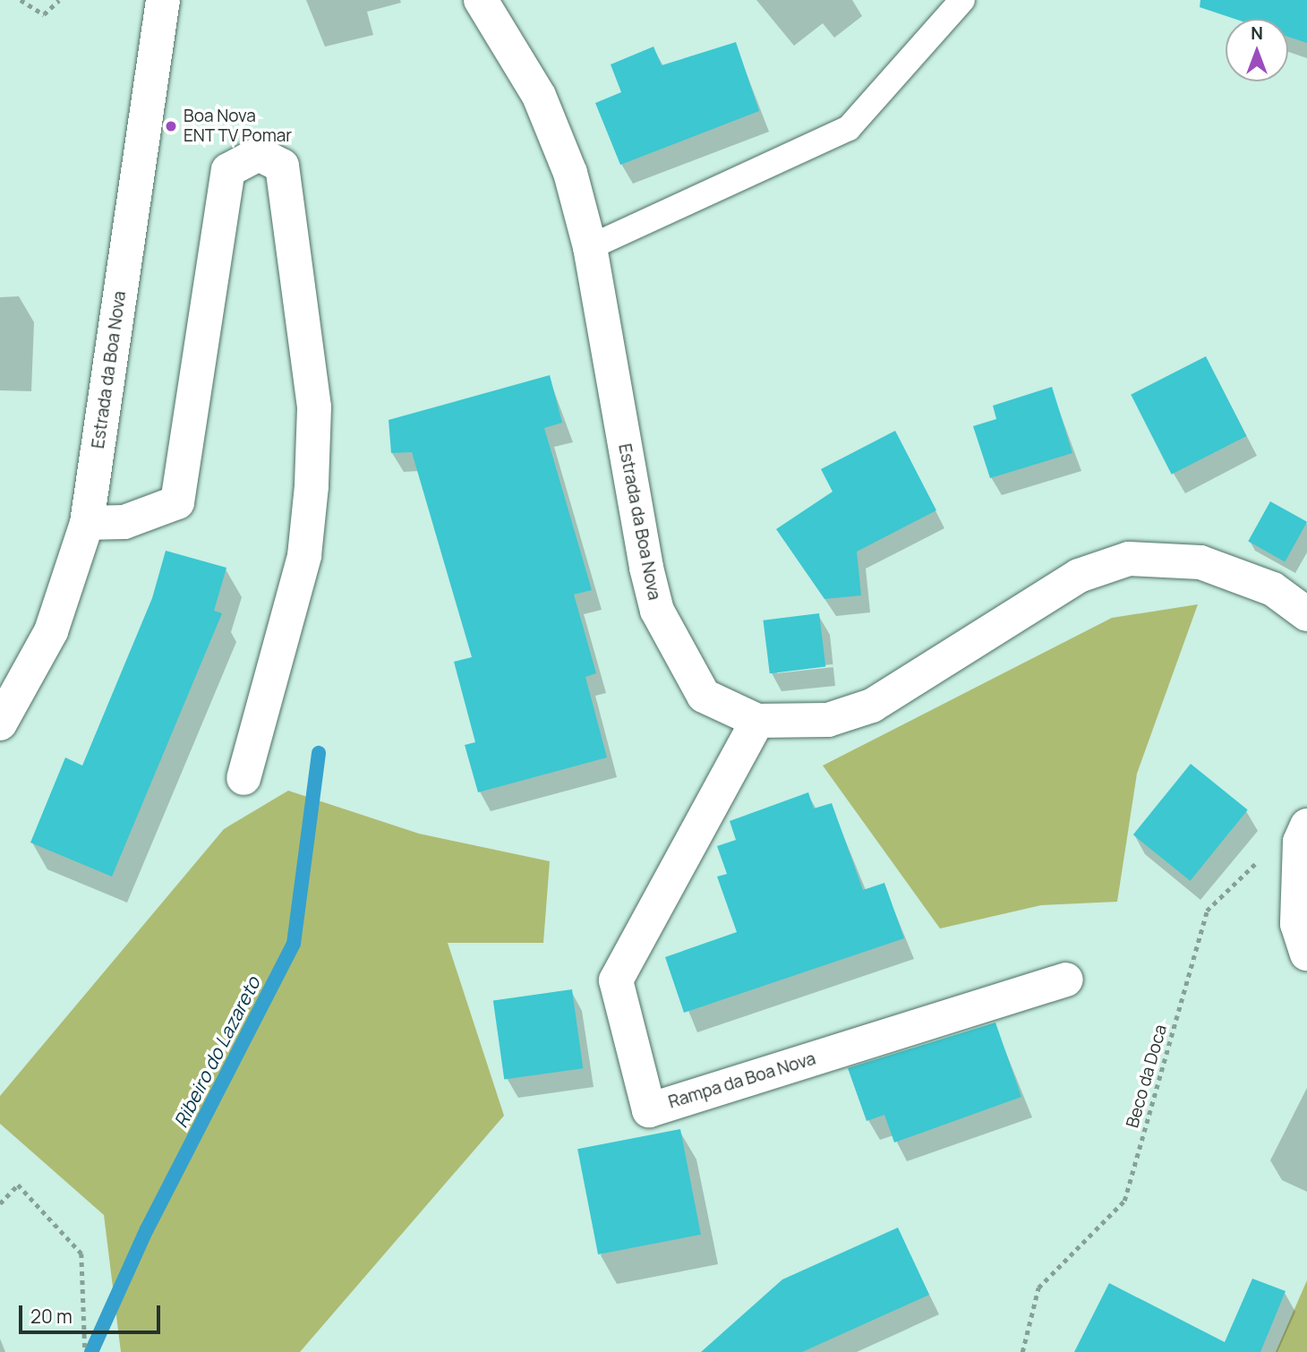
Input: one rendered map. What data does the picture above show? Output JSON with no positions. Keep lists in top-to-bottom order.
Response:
{
  "streets": {
    "main road": ["Estrada da Boa Nova", "Rampa da Boa Nova"],
    "path": ["Beco da Doca"]
  },
  "crossings": [
    ["Estrada da Boa Nova", "Rampa da Boa Nova"]
  ],
  "water": ["Ribeiro do Lazareto"],
  "places": ["Boa Nova ENT TV Pomar"],
  "scale_bar": "20 m",
  "north": "top"
}
